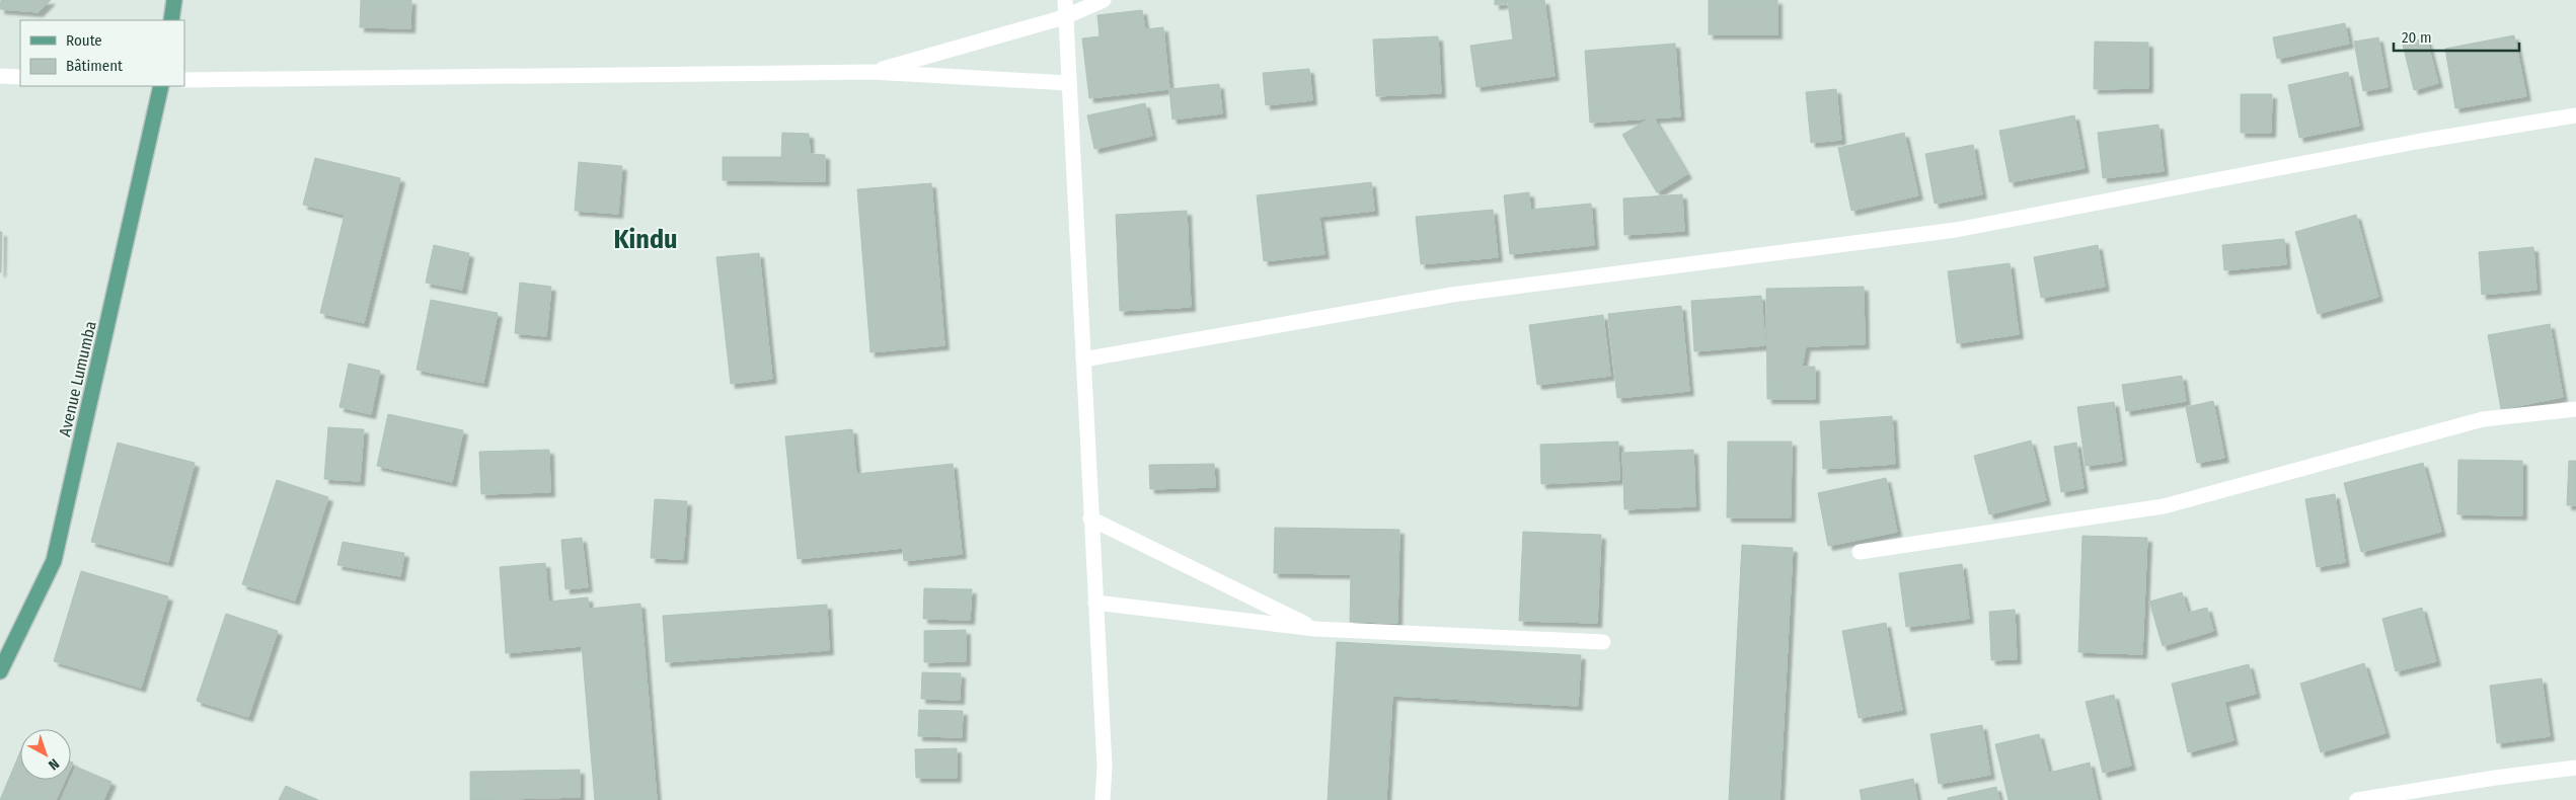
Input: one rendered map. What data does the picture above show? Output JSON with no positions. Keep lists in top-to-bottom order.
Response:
{
  "streets": {
    "main road": ["Avenue Lumumba"]
  },
  "districts": ["Kindu"],
  "legend": ["Route", "Bâtiment"],
  "scale_bar": "20 m",
  "north": "bottom right"
}
